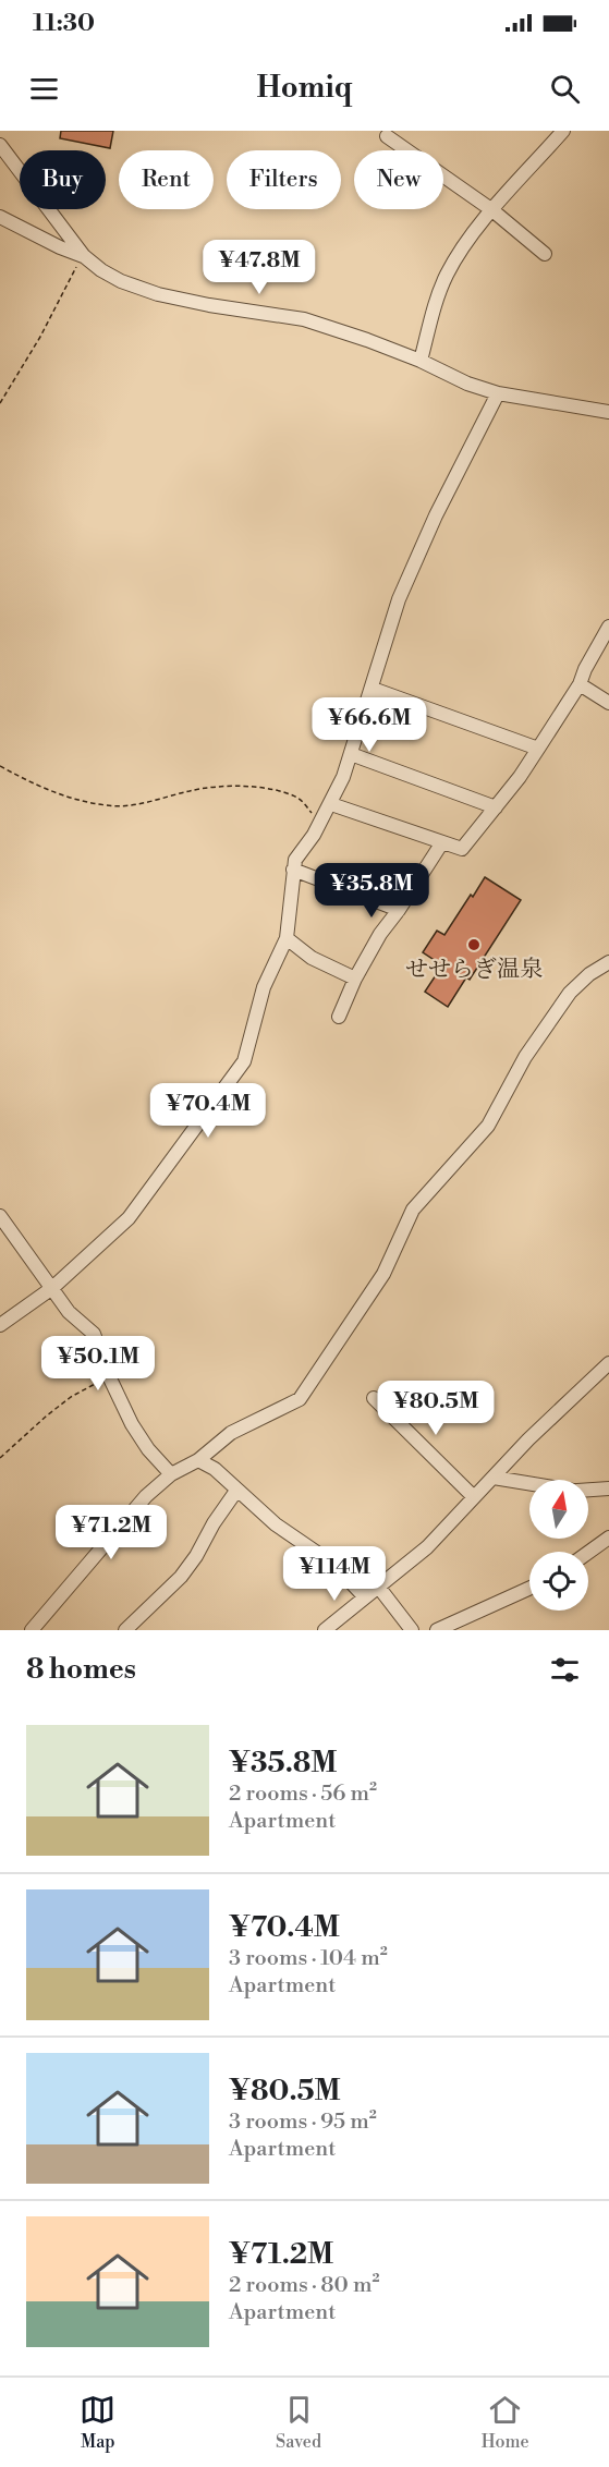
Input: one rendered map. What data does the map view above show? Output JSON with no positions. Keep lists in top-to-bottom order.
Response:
{
  "places": ["せせらぎ温泉"],
  "north": "top",
  "page": {
    "status": "11:30",
    "header": "Homiq",
    "chip": [
      "Buy",
      "Rent",
      "Filters",
      "New"
    ],
    "price": [
      "¥47.8M",
      "¥66.6M",
      "¥35.8M",
      "¥70.4M",
      "¥50.1M",
      "¥80.5M",
      "¥71.2M",
      "¥114M"
    ],
    "heading": "8 homes",
    "list": [
      {
        "name": "¥35.8M",
        "note": "2 rooms · 56 m² · Apartment"
      },
      {
        "name": "¥70.4M",
        "note": "3 rooms · 104 m² · Apartment"
      },
      {
        "name": "¥80.5M",
        "note": "3 rooms · 95 m² · Apartment"
      },
      {
        "name": "¥71.2M",
        "note": "2 rooms · 80 m² · Apartment"
      }
    ],
    "tabs": ["Map", "Saved", "Home"]
  }
}
